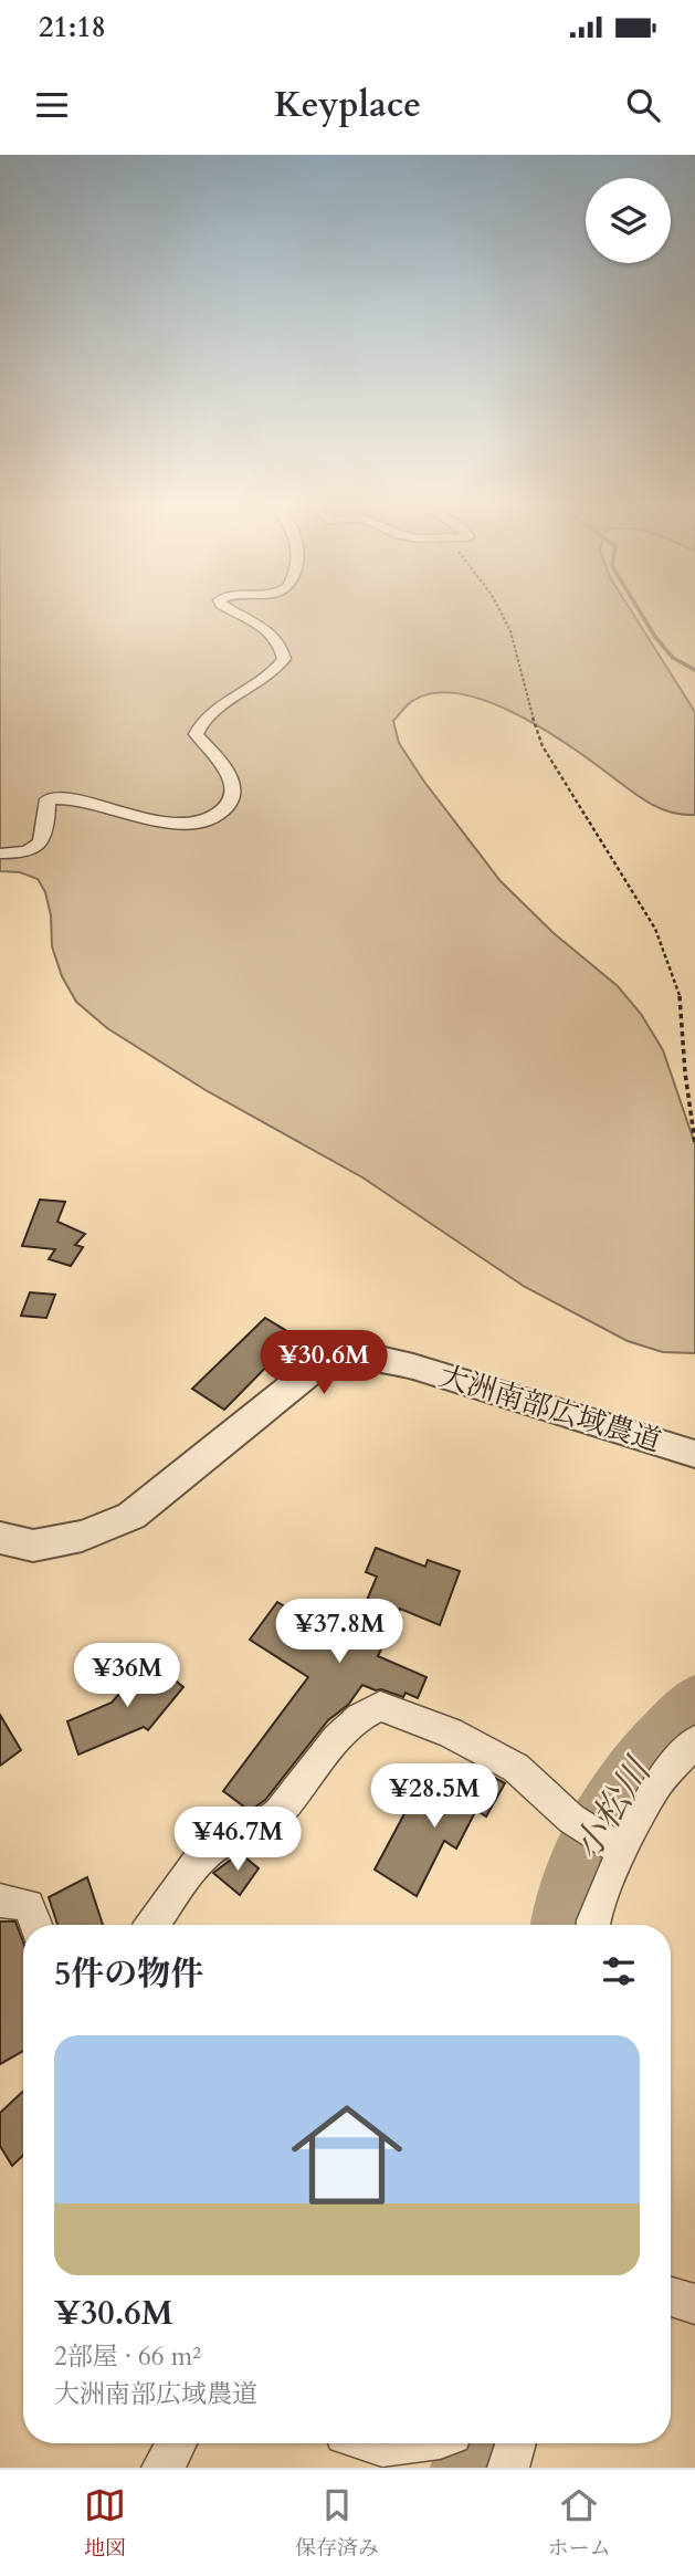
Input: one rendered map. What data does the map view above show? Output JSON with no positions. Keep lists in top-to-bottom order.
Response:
{
  "streets": {
    "street": ["大洲南部広域農道"]
  },
  "water": ["小松川"],
  "page": {
    "status": "21:18",
    "header": "Keyplace",
    "price": [
      "¥30.6M",
      "¥37.8M",
      "¥36M",
      "¥28.5M",
      "¥46.7M"
    ],
    "heading": "5件の物件",
    "list": [
      {
        "name": "¥30.6M",
        "note": "2部屋 · 66 m² · 大洲南部広域農道"
      }
    ],
    "tabs": ["地図", "保存済み", "ホーム"]
  }
}
